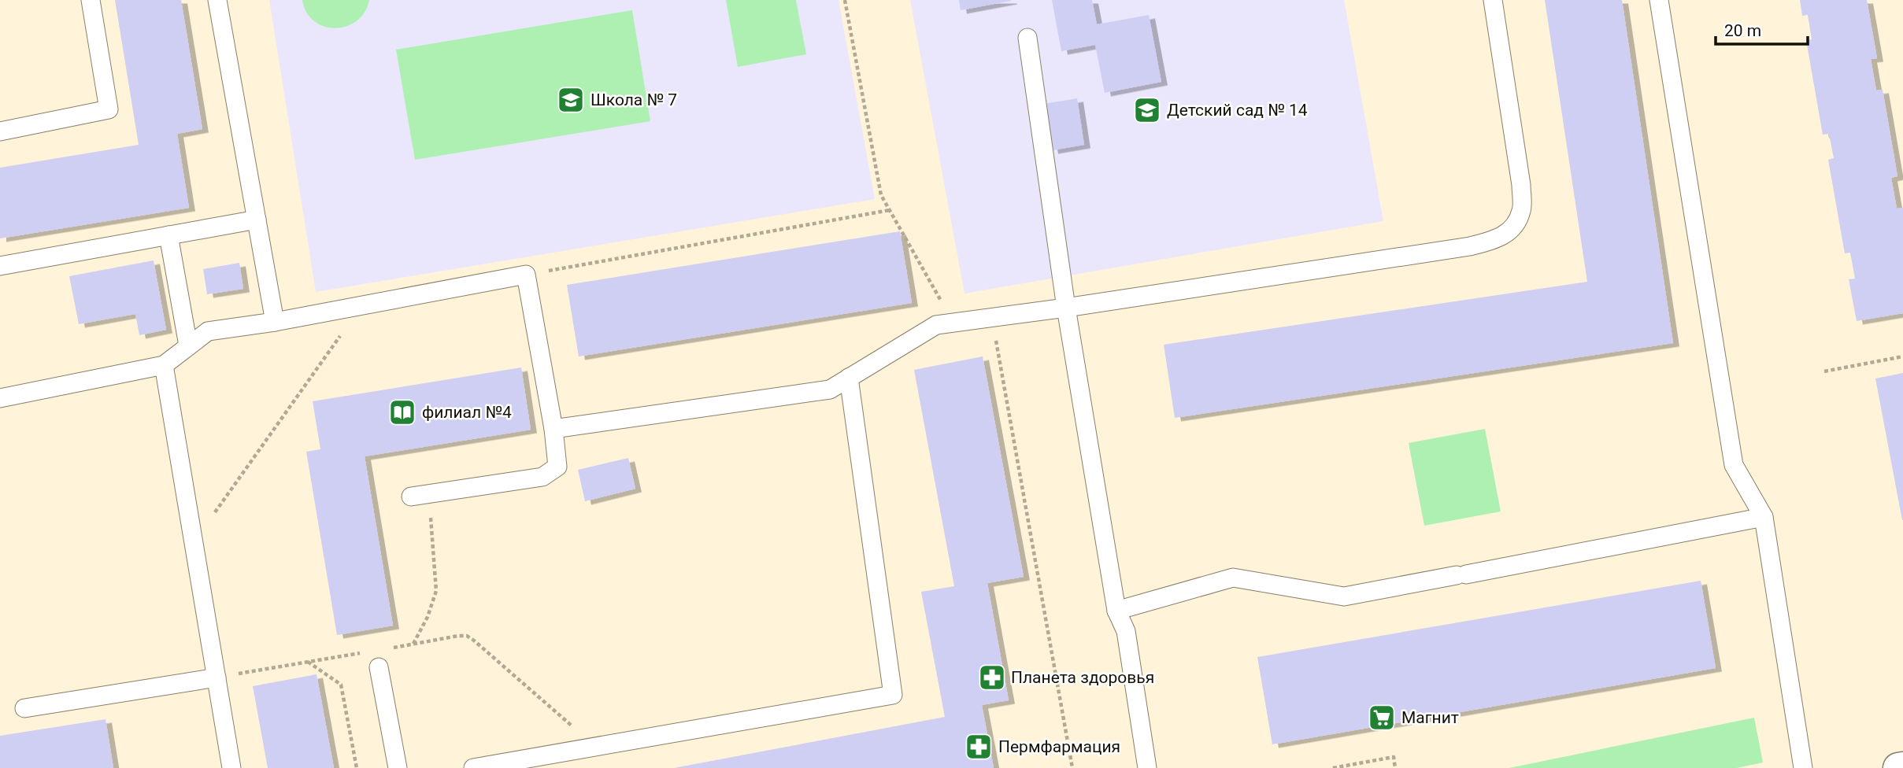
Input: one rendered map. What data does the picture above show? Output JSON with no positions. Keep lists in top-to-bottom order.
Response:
{
  "places": {
    "school or university": ["Школа № 7", "Детский сад № 14"],
    "library": ["филиал №4"],
    "pharmacy": ["Планета здоровья", "Пермфармация"],
    "supermarket": ["Магнит"]
  },
  "scale_bar": "20 m"
}
